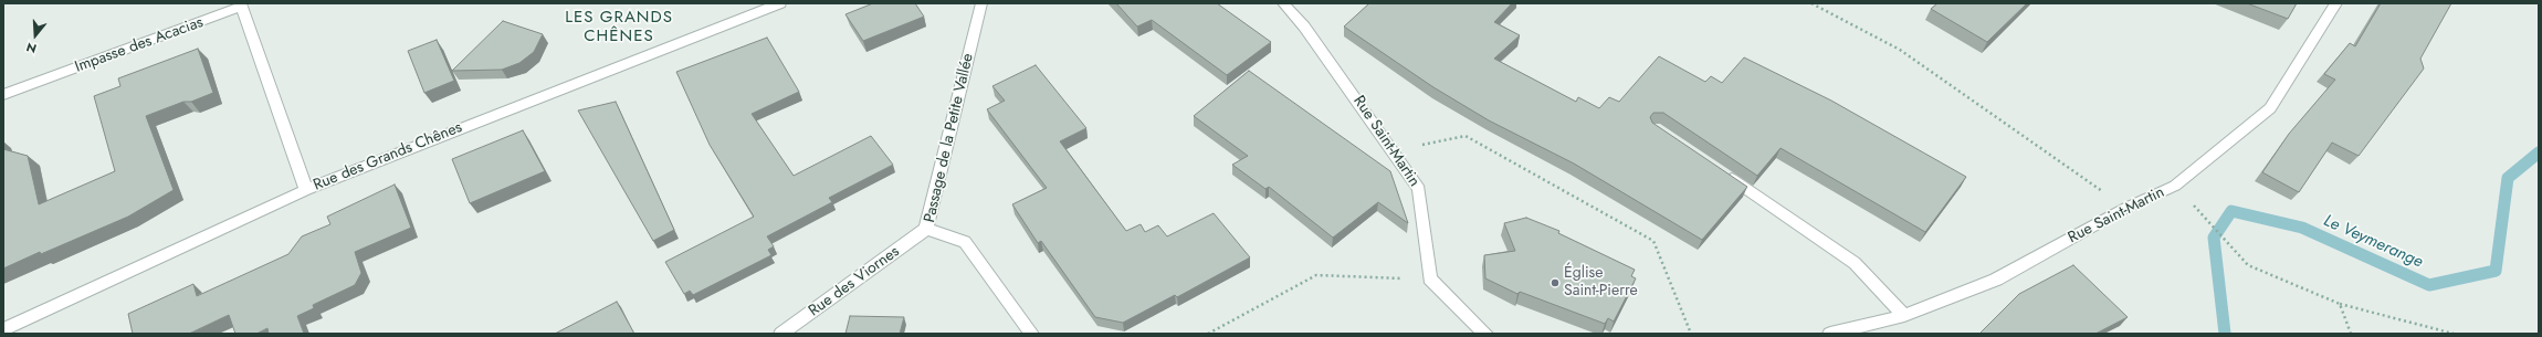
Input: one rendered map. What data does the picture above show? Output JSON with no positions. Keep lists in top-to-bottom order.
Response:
{
  "streets": {
    "street": [
      "Impasse des Acacias",
      "Passage de la Petite Vallée",
      "Rue Saint-Martin",
      "Rue des Grands Chênes",
      "Rue des Viornes"
    ]
  },
  "crossings": [
    ["Impasse des Acacias", "Rue des Grands Chênes"],
    ["Passage de la Petite Vallée", "Rue des Viornes"]
  ],
  "districts": ["LES GRANDS CHÊNES"],
  "water": ["Le Veymerange"],
  "places": ["Église Saint-Pierre"],
  "north": "bottom"
}
